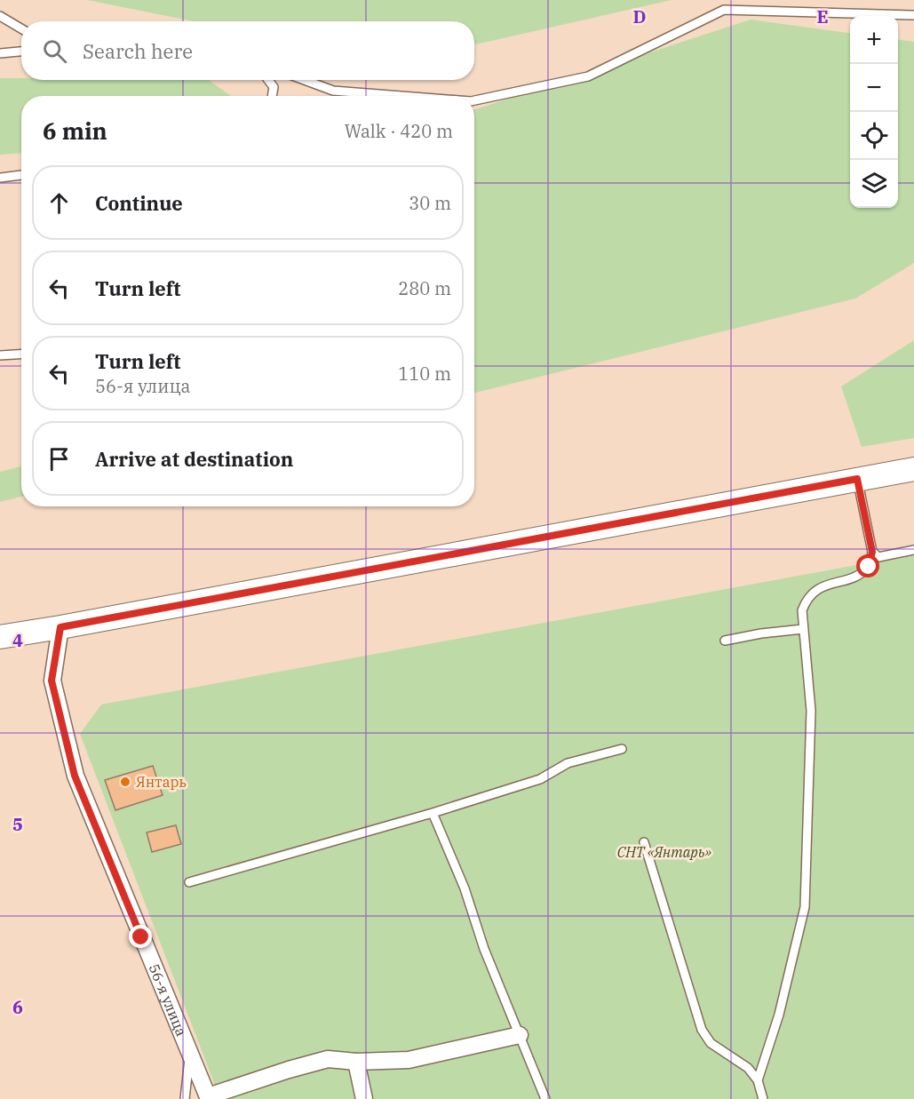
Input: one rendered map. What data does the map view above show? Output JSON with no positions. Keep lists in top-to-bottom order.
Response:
{
  "streets": {
    "street": ["56-я улица"]
  },
  "parks": ["СНТ «Янтарь»"],
  "places": ["Янтарь"],
  "page": {
    "map_buttons": ["+", "−"],
    "search": "Search here",
    "heading": ["6 min", "Walk · 420 m"],
    "list": [
      ["Continue", "30 m"],
      ["Turn left", "280 m"],
      ["Turn left", "56-я улица", "110 m"],
      "Arrive at destination"
    ]
  },
  "grid": {
    "columns": ["D", "E"],
    "rows": ["4", "5", "6"]
  }
}
